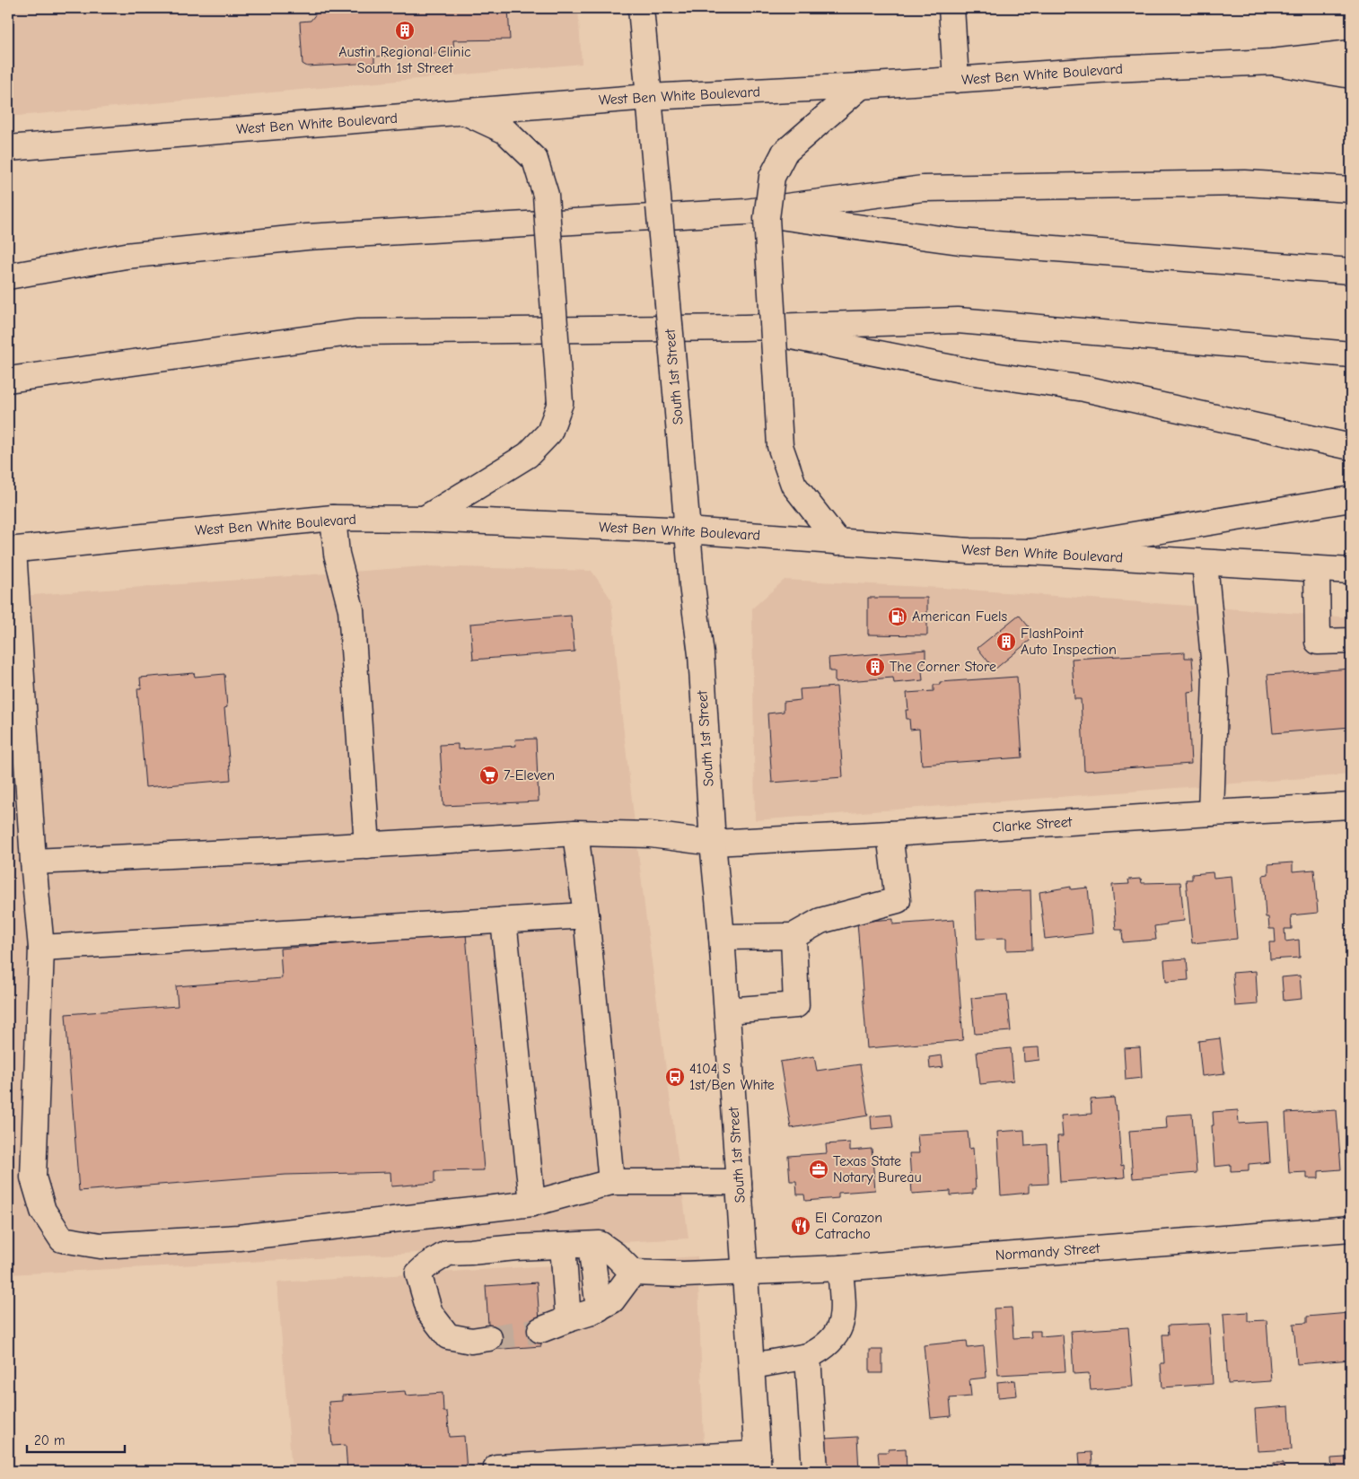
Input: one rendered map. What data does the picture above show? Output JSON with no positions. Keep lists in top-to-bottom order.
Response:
{
  "streets": {
    "main road": [
      "West Ben White Boulevard",
      "South 1st Street",
      "Clarke Street",
      "Normandy Street"
    ]
  },
  "crossings": [
    ["West Ben White Boulevard", "South 1st Street"],
    ["South 1st Street", "Clarke Street"],
    ["South 1st Street", "Normandy Street"]
  ],
  "places": {
    "building": ["Austin Regional Clinic South 1st Street", "FlashPoint Auto Inspection", "The Corner Store"],
    "fuel station": ["American Fuels"],
    "supermarket": ["7-Eleven"],
    "bus stop": ["4104 S 1st/Ben White"],
    "office": ["Texas State Notary Bureau"],
    "restaurant": ["El Corazon Catracho"]
  },
  "scale_bar": "20 m"
}
